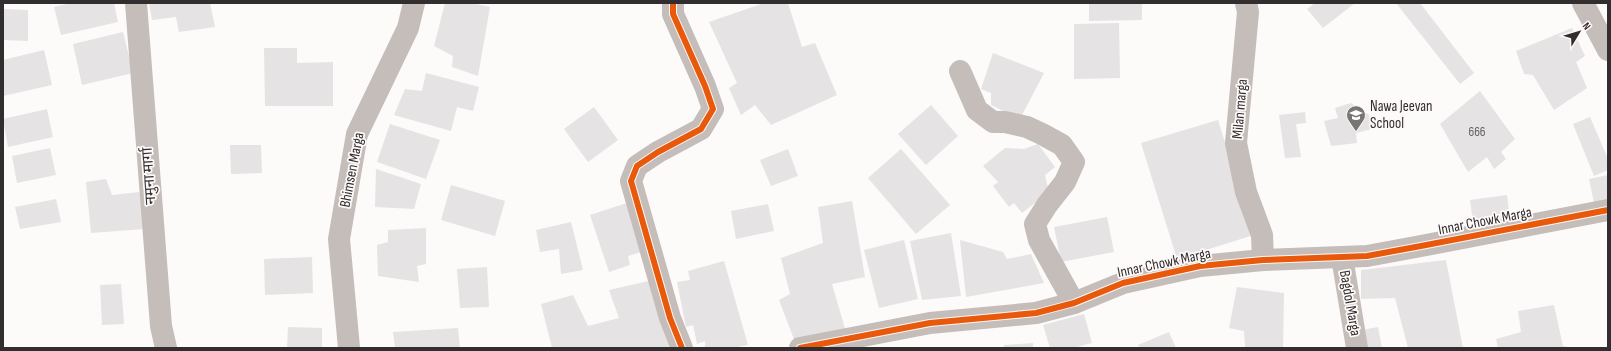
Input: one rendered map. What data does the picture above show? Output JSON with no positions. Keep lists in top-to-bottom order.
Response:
{
  "streets": {
    "street": [
      "Milan marga",
      "Bhimsen Marga",
      "नमुना मार्गा",
      "Innar Chowk Marga",
      "Bagdol Marga"
    ]
  },
  "crossings": [
    ["Milan marga", "Innar Chowk Marga"],
    ["Innar Chowk Marga", "Bagdol Marga"]
  ],
  "places": {
    "school or university": ["Nawa Jeevan School"]
  },
  "house_numbers": ["666"],
  "north": "top right"
}
